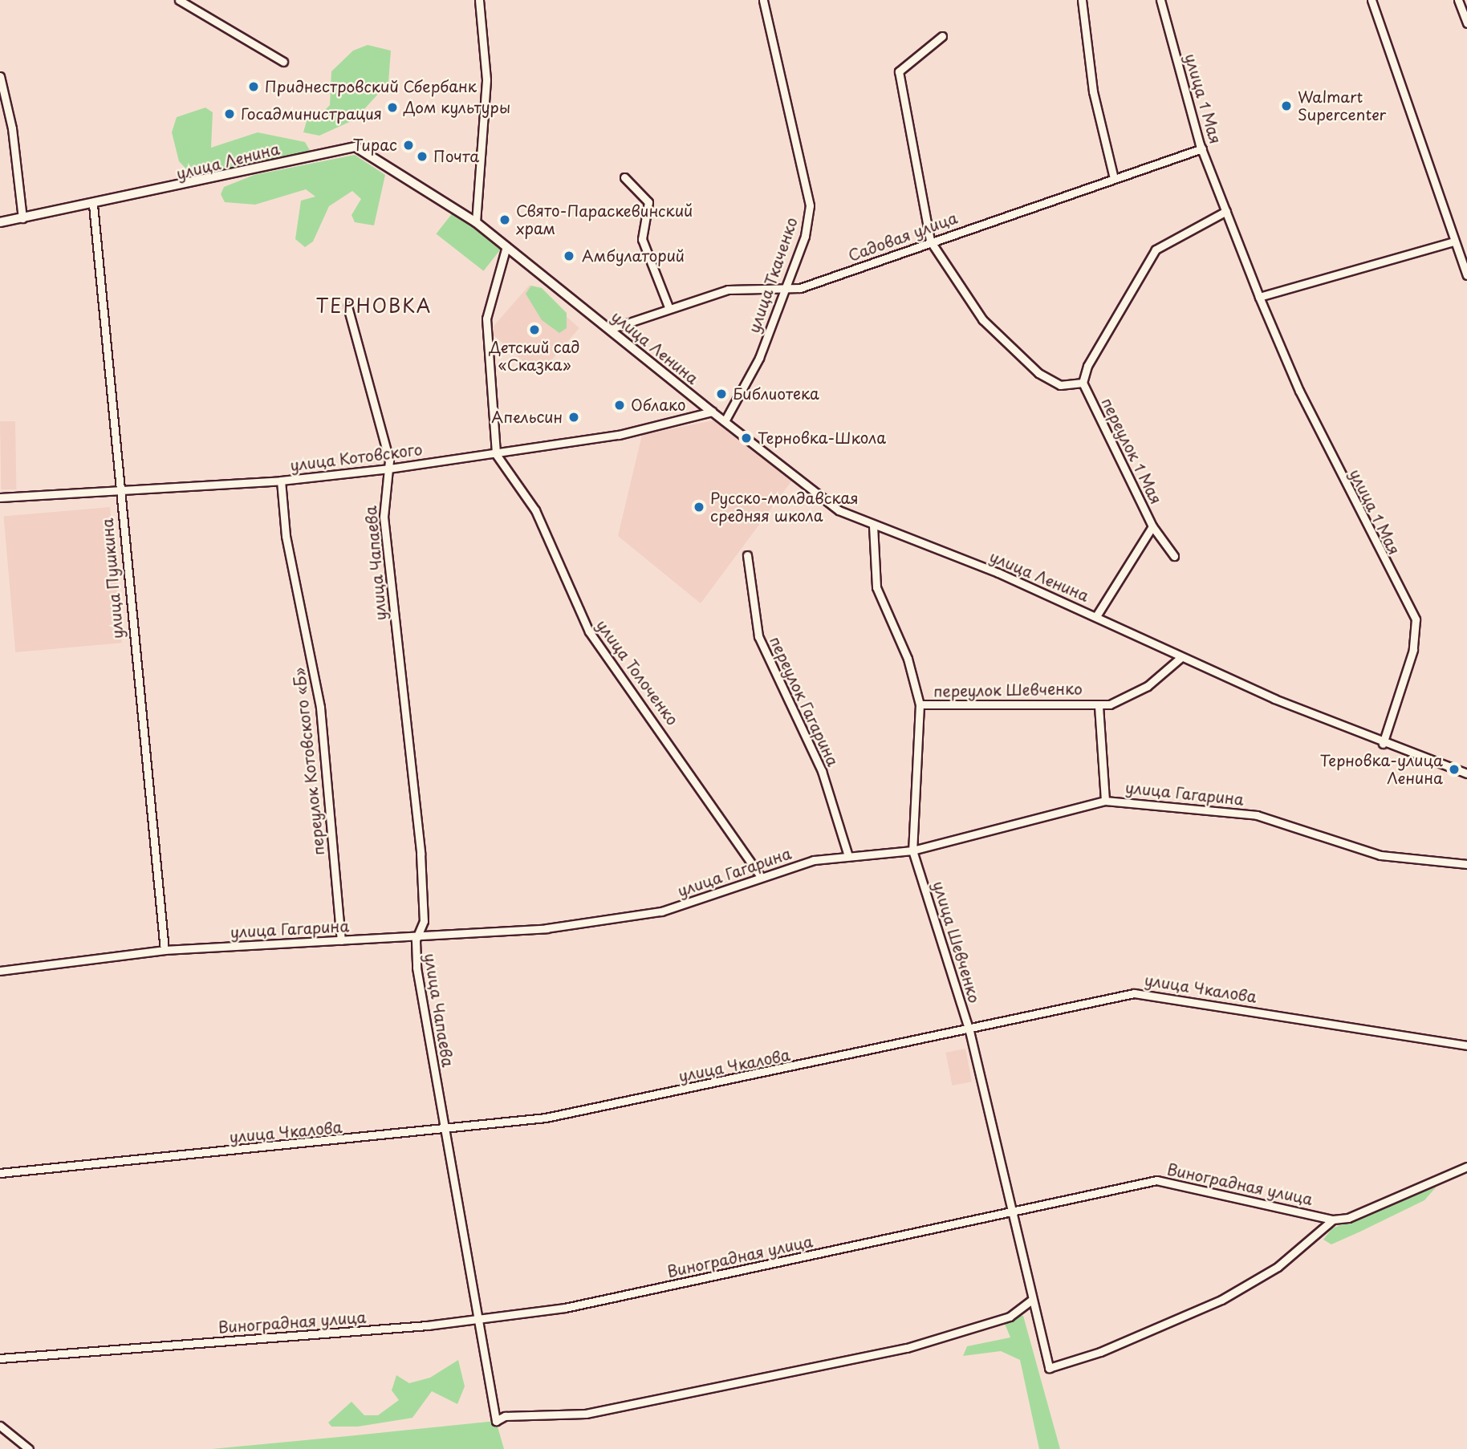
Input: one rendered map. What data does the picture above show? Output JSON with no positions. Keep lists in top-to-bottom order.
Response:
{
  "streets": {
    "street": [
      "улица 1 Мая",
      "улица Ленина",
      "Садовая улица",
      "улица Ткаченко",
      "переулок 1 Мая",
      "улица Котовского",
      "улица Чапаева",
      "улица Пушкина",
      "улица Толоченко",
      "переулок Шевченко",
      "переулок Гагарина",
      "переулок Котовского «Б»",
      "улица Гагарина",
      "улица Шевченко",
      "улица Чкалова",
      "Виноградная улица"
    ]
  },
  "crossings": [
    ["улица 1 Мая", "улица Ленина"],
    ["улица 1 Мая", "Садовая улица"],
    ["улица Ленина", "Садовая улица"],
    ["улица Ленина", "улица Ткаченко"],
    ["улица Ленина", "переулок 1 Мая"],
    ["улица Ленина", "улица Котовского"],
    ["улица Ленина", "улица Пушкина"],
    ["улица Ленина", "переулок Шевченко"],
    ["улица Ленина", "улица Шевченко"],
    ["Садовая улица", "улица Ткаченко"],
    ["улица Котовского", "улица Чапаева"],
    ["улица Котовского", "улица Пушкина"],
    ["улица Котовского", "улица Толоченко"],
    ["улица Котовского", "переулок Котовского «Б»"],
    ["улица Чапаева", "улица Гагарина"],
    ["улица Чапаева", "улица Шевченко"],
    ["улица Чапаева", "улица Чкалова"],
    ["улица Чапаева", "Виноградная улица"],
    ["улица Пушкина", "улица Гагарина"],
    ["улица Толоченко", "улица Гагарина"],
    ["переулок Шевченко", "улица Шевченко"],
    ["переулок Гагарина", "улица Гагарина"],
    ["переулок Котовского «Б»", "улица Гагарина"],
    ["улица Гагарина", "улица Шевченко"],
    ["улица Шевченко", "улица Чкалова"],
    ["улица Шевченко", "Виноградная улица"]
  ],
  "districts": ["ТЕРНОВКА"],
  "places": [
    "Приднестровский Сбербанк",
    "Walmart Supercenter",
    "Дом культуры",
    "Госадминистрация",
    "Тирас",
    "Почта",
    "Свято-Параскевинский храм",
    "Амбулаторий",
    "Детский сад «Сказка»",
    "Библиотека",
    "Облако",
    "Апельсин",
    "Терновка-Школа",
    "Русско-молдавская средняя школа",
    "Терновка-улица Ленина"
  ]
}
